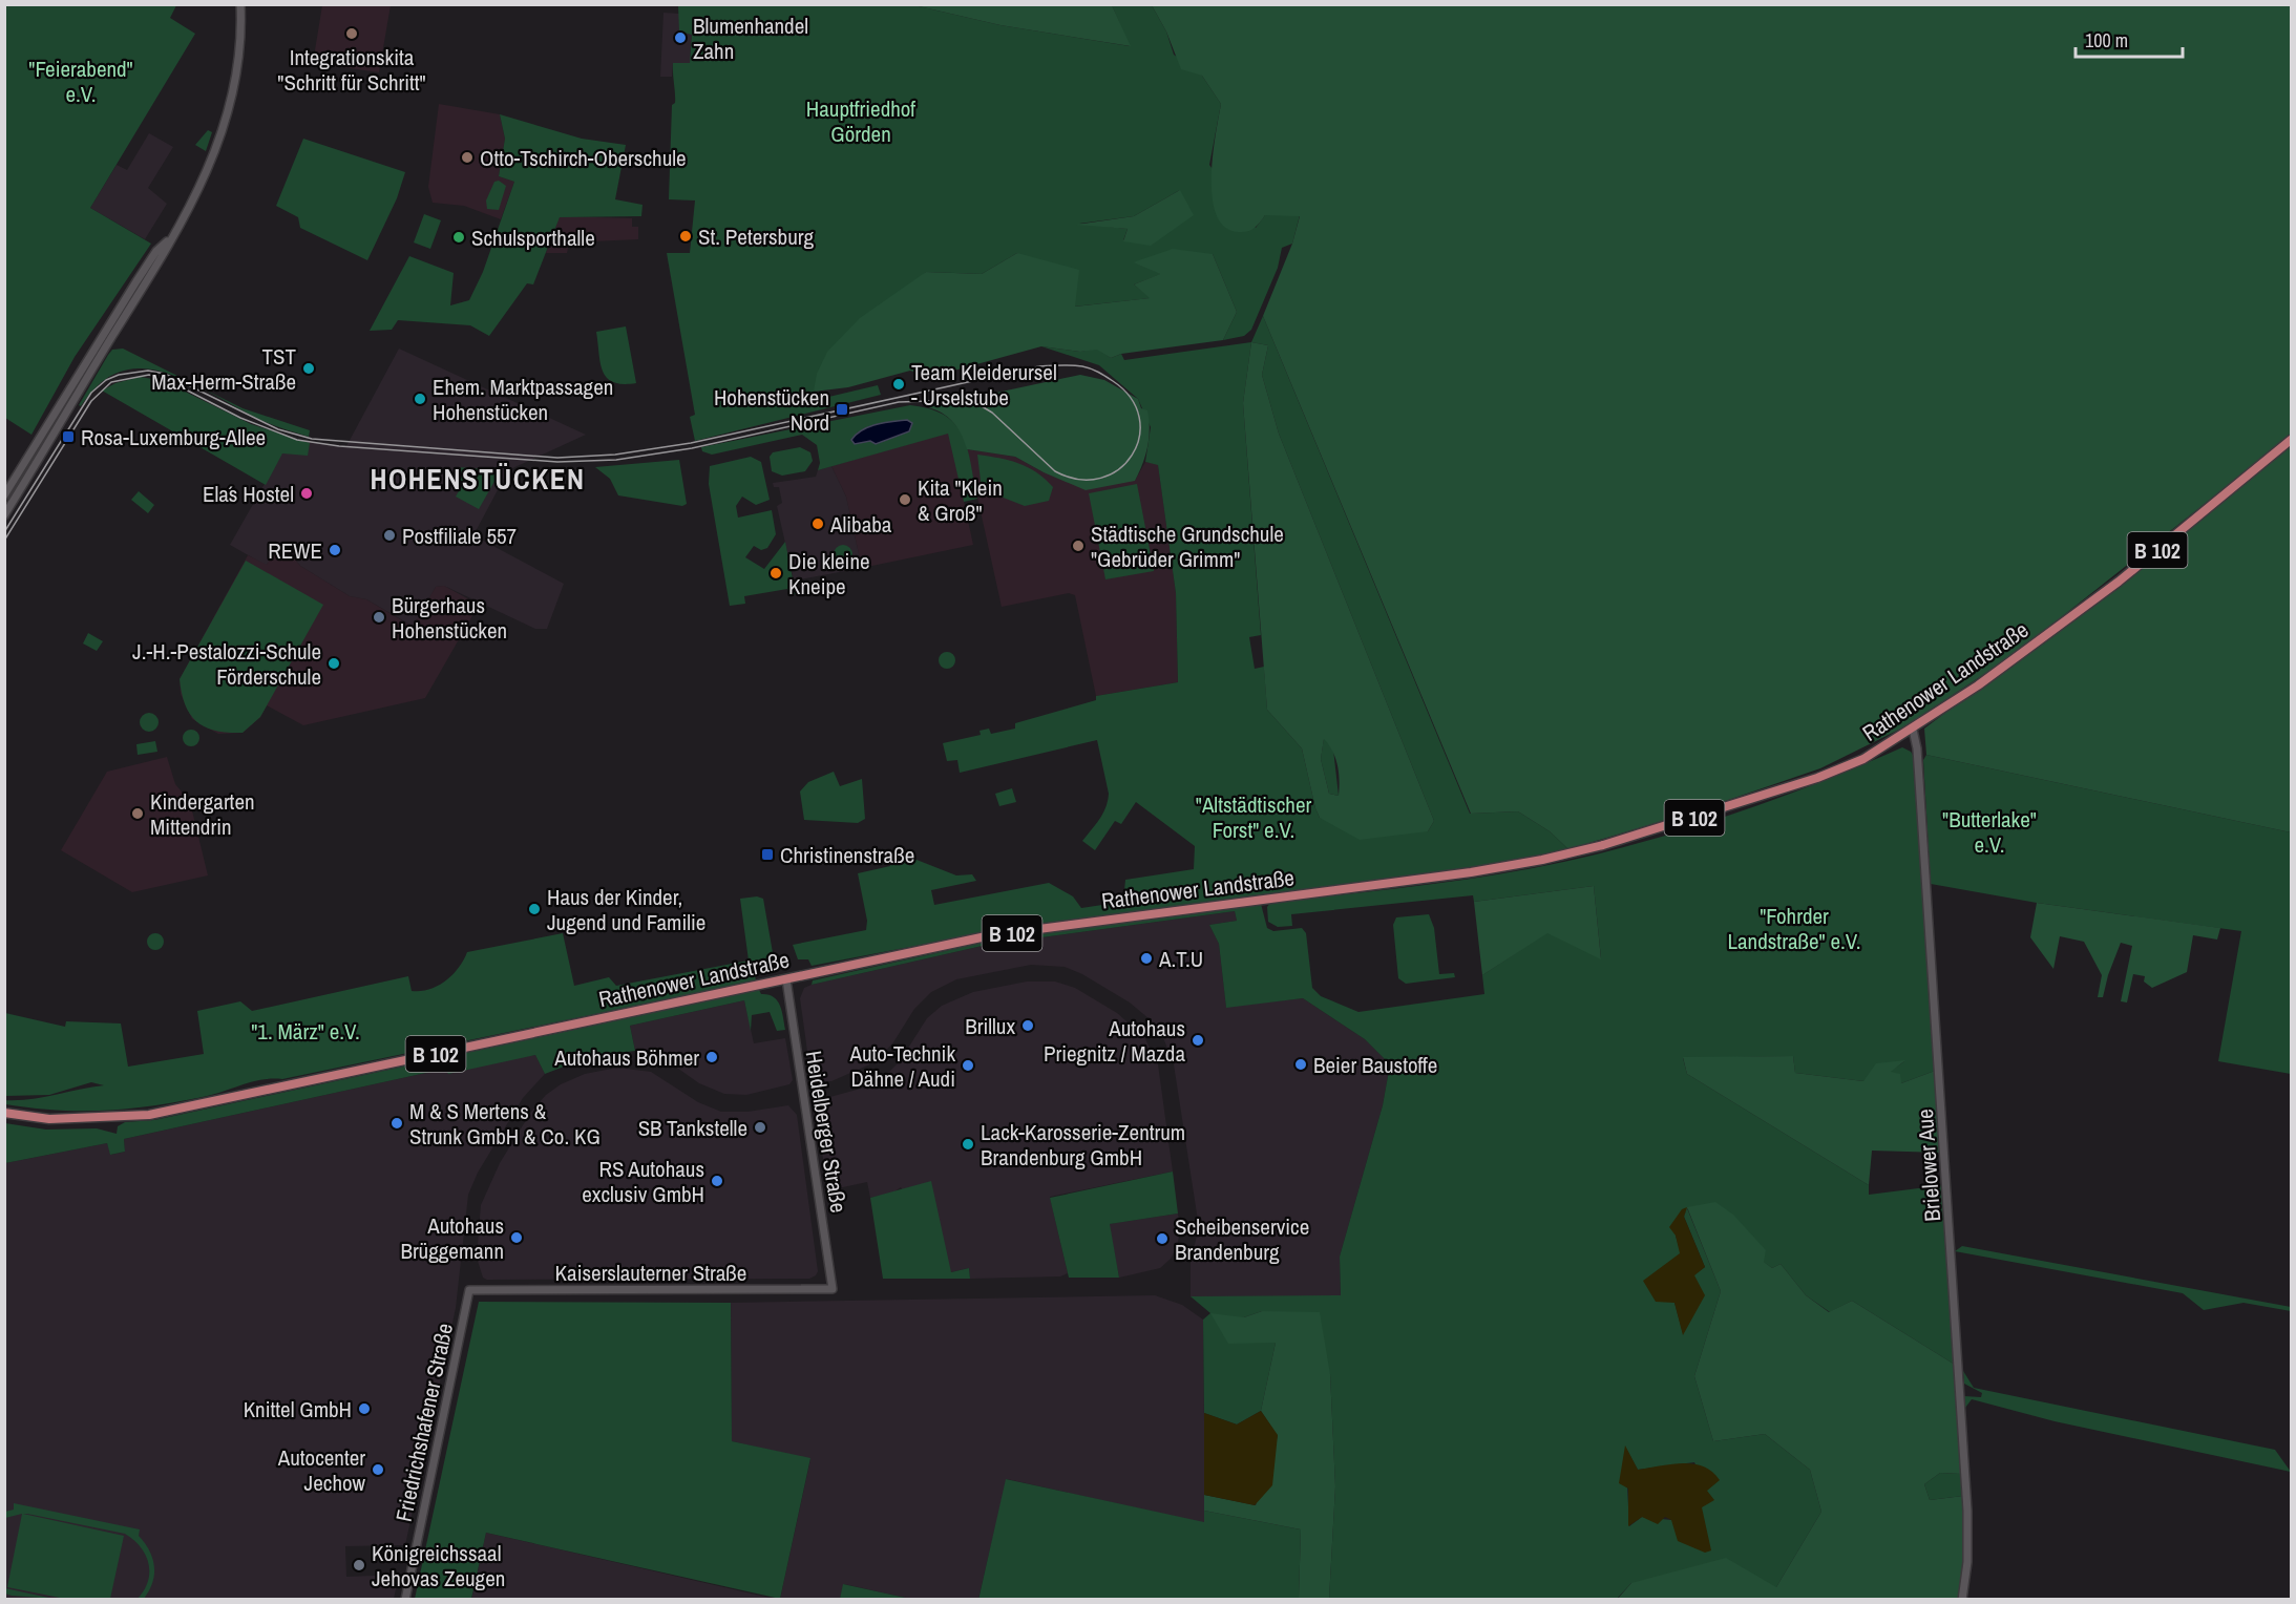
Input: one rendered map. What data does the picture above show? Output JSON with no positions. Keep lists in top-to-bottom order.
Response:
{
  "streets": {
    "main road": ["B 102", "Rathenower Landstraße"],
    "street": [
      "Heidelberger Straße",
      "Brielower Aue",
      "Kaiserslauterner Straße",
      "Friedrichshafener Straße"
    ]
  },
  "crossings": [
    ["Rathenower Landstraße", "Heidelberger Straße"],
    ["Rathenower Landstraße", "Brielower Aue"],
    ["Heidelberger Straße", "Kaiserslauterner Straße"],
    ["Kaiserslauterner Straße", "Friedrichshafener Straße"]
  ],
  "districts": ["HOHENSTÜCKEN"],
  "parks": [
    "\"Feierabend\" e.V.",
    "Hauptfriedhof Görden",
    "\"Altstädtischer Forst\" e.V.",
    "\"Butterlake\" e.V.",
    "\"Fohrder Landstraße\" e.V.",
    "\"1. März\" e.V."
  ],
  "places": {
    "other": [
      "Integrationskita \"Schritt für Schritt\"",
      "Blumenhandel Zahn",
      "Otto-Tschirch-Oberschule",
      "St. Petersburg",
      "Schulsporthalle",
      "TST Max-Herm-Straße",
      "Team Kleiderursel - Urselstube",
      "Ehem. Marktpassagen Hohenstücken",
      "Ela´s Hostel",
      "Kita \"Klein & Groß\"",
      "Alibaba",
      "Postfiliale 557",
      "Städtische Grundschule \"Gebrüder Grimm\"",
      "REWE",
      "Die kleine Kneipe",
      "Bürgerhaus Hohenstücken",
      "J.-H.-Pestalozzi-Schule Förderschule",
      "Kindergarten Mittendrin",
      "Haus der Kinder, Jugend und Familie",
      "A.T.U",
      "Brillux",
      "Autohaus Priegnitz / Mazda",
      "Autohaus Böhmer",
      "Beier Baustoffe",
      "Auto-Technik Dähne / Audi",
      "M & S Mertens & Strunk GmbH & Co. KG",
      "SB Tankstelle",
      "Lack-Karosserie-Zentrum Brandenburg GmbH",
      "RS Autohaus exclusiv GmbH",
      "Autohaus Brüggemann",
      "Scheibenservice Brandenburg",
      "Knittel GmbH",
      "Autocenter Jechow",
      "Königreichssaal Jehovas Zeugen"
    ],
    "transit": ["Hohenstücken Nord", "Rosa-Luxemburg-Allee", "Christinenstraße"]
  },
  "scale_bar": "100 m"
}
